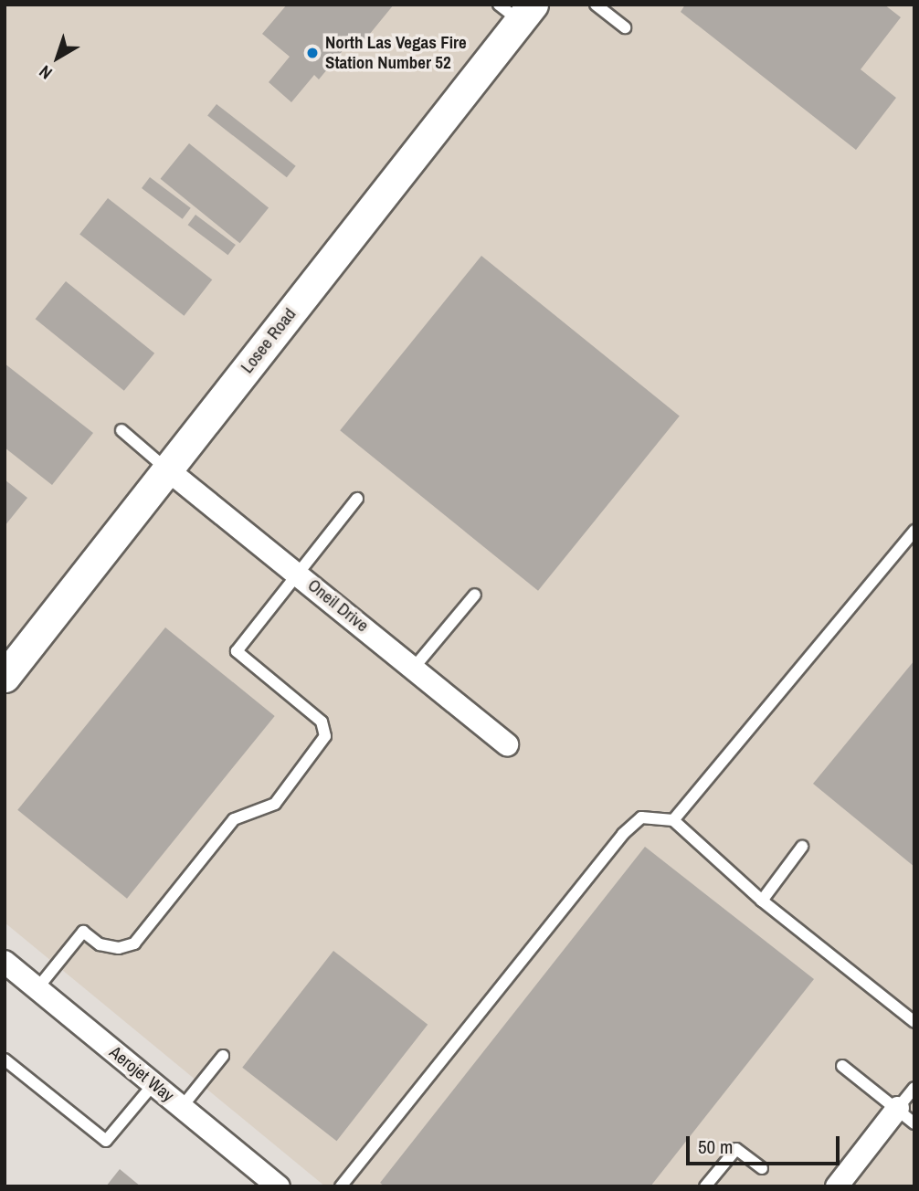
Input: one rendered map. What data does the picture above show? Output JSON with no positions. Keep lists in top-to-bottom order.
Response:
{
  "streets": {
    "main road": ["Losee Road"],
    "street": ["Oneil Drive", "Aerojet Way"]
  },
  "crossings": [
    ["Losee Road", "Oneil Drive"]
  ],
  "places": ["North Las Vegas Fire Station Number 52"],
  "scale_bar": "50 m",
  "north": "bottom left"
}
